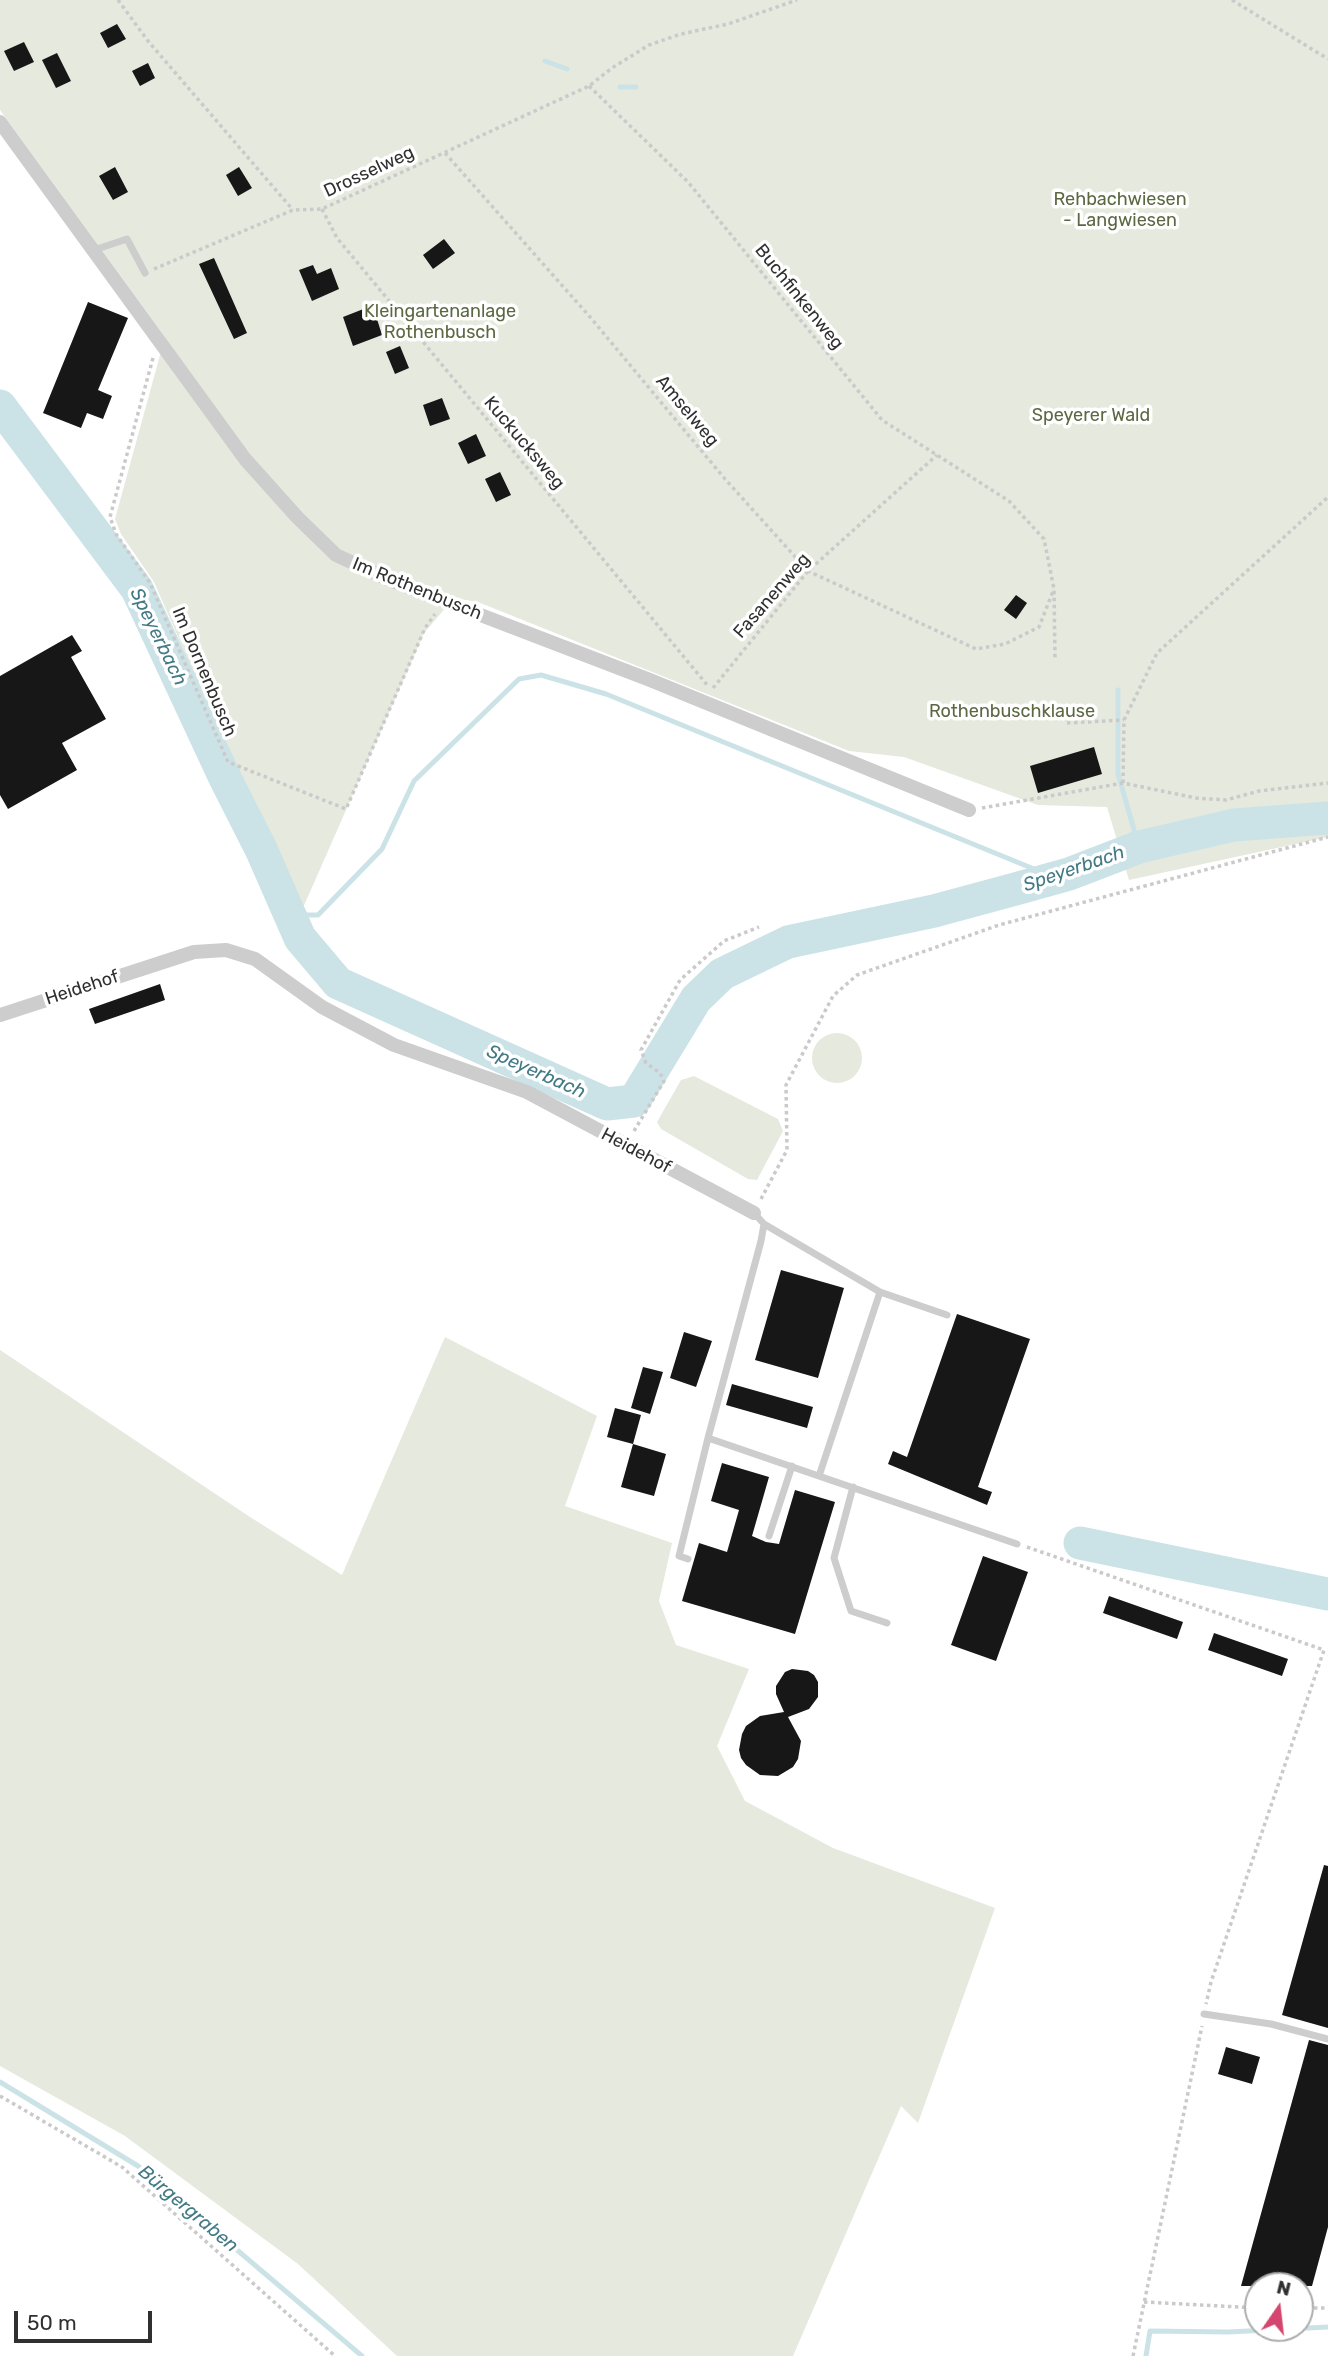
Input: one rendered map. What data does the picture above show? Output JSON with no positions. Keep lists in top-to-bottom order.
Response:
{
  "streets": {
    "street": ["Im Rothenbusch", "Heidehof"],
    "path": [
      "Drosselweg",
      "Buchfinkenweg",
      "Amselweg",
      "Kuckucksweg",
      "Fasanenweg",
      "Im Dornenbusch"
    ]
  },
  "crossings": [
    ["Drosselweg", "Buchfinkenweg"],
    ["Drosselweg", "Amselweg"],
    ["Drosselweg", "Kuckucksweg"],
    ["Buchfinkenweg", "Amselweg"],
    ["Buchfinkenweg", "Fasanenweg"],
    ["Amselweg", "Fasanenweg"],
    ["Kuckucksweg", "Fasanenweg"],
    ["Im Rothenbusch", "Im Dornenbusch"]
  ],
  "water": ["Speyerbach", "Bürgergraben"],
  "parks": [
    "Rehbachwiesen - Langwiesen",
    "Kleingartenanlage Rothenbusch",
    "Speyerer Wald",
    "Rothenbuschklause"
  ],
  "scale_bar": "50 m",
  "north": "top"
}
